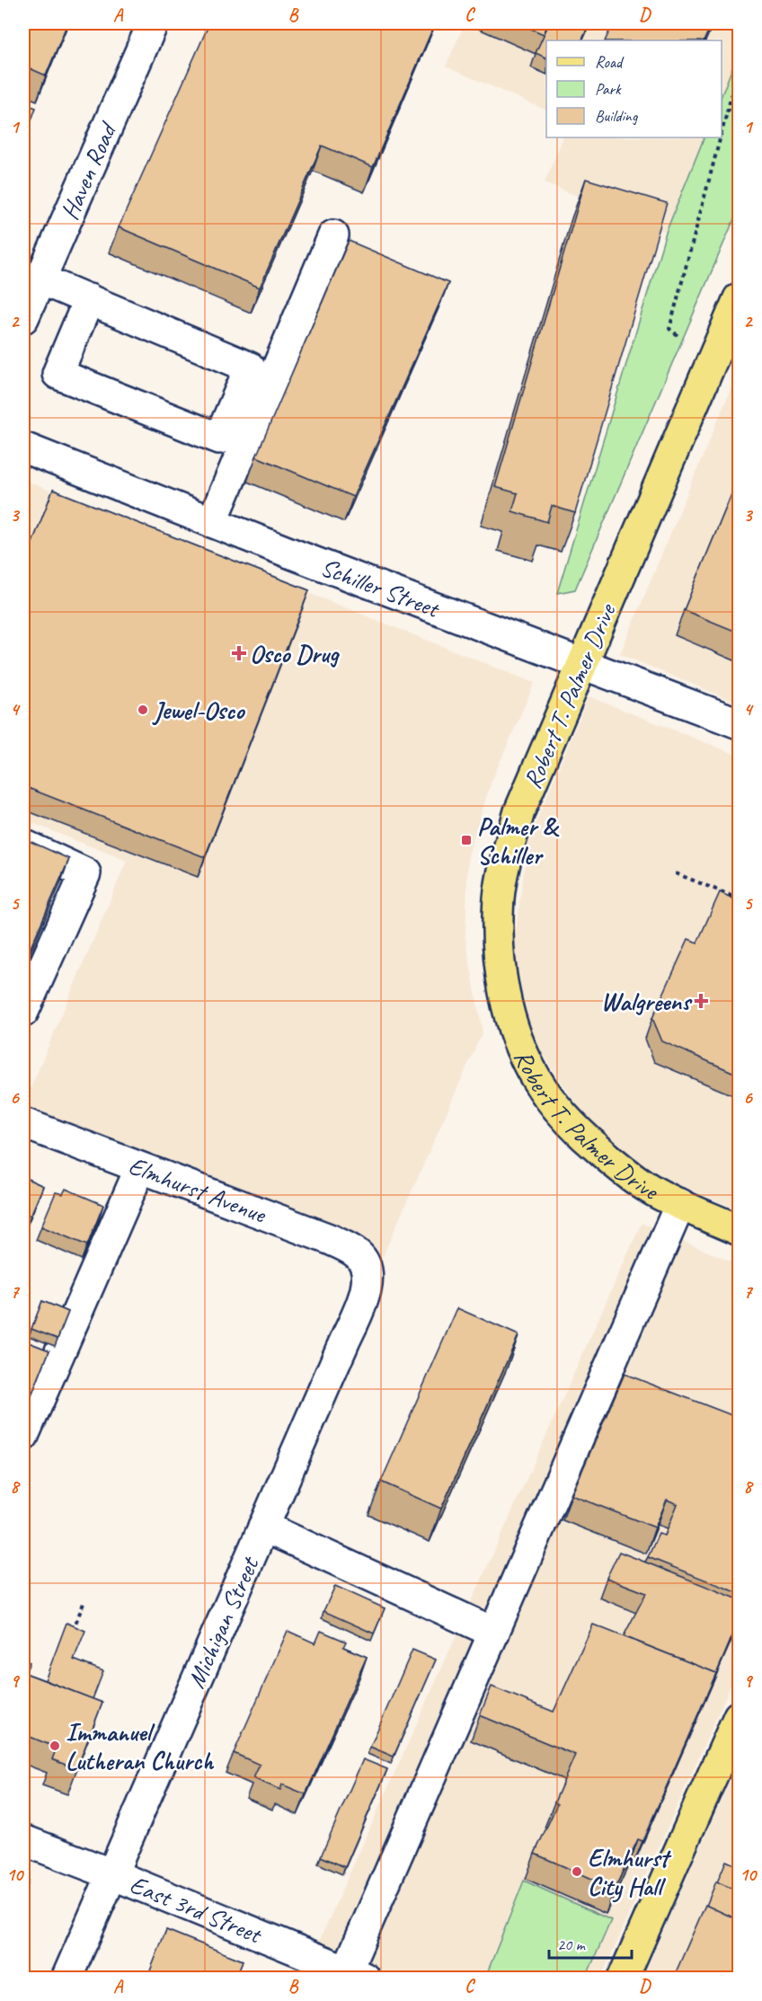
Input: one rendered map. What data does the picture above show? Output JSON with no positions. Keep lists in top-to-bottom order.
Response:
{
  "streets": {
    "main road": ["Robert T. Palmer Drive"],
    "street": [
      "Haven Road",
      "Schiller Street",
      "Elmhurst Avenue",
      "Michigan Street",
      "East 3rd Street"
    ]
  },
  "crossings": [
    ["Schiller Street", "Robert T. Palmer Drive"],
    ["Elmhurst Avenue", "Michigan Street"],
    ["Michigan Street", "East 3rd Street"]
  ],
  "places": {
    "health": ["Osco Drug", "Walgreens"],
    "other": ["Jewel-Osco", "Immanuel Lutheran Church", "Elmhurst City Hall"],
    "transit": ["Palmer & Schiller"]
  },
  "legend": ["Road", "Park", "Building"],
  "scale_bar": "20 m",
  "grid": {
    "columns": [
      "A",
      "B",
      "C",
      "D"
    ],
    "rows": [
      "1",
      "2",
      "3",
      "4",
      "5",
      "6",
      "7",
      "8",
      "9",
      "10"
    ]
  }
}
